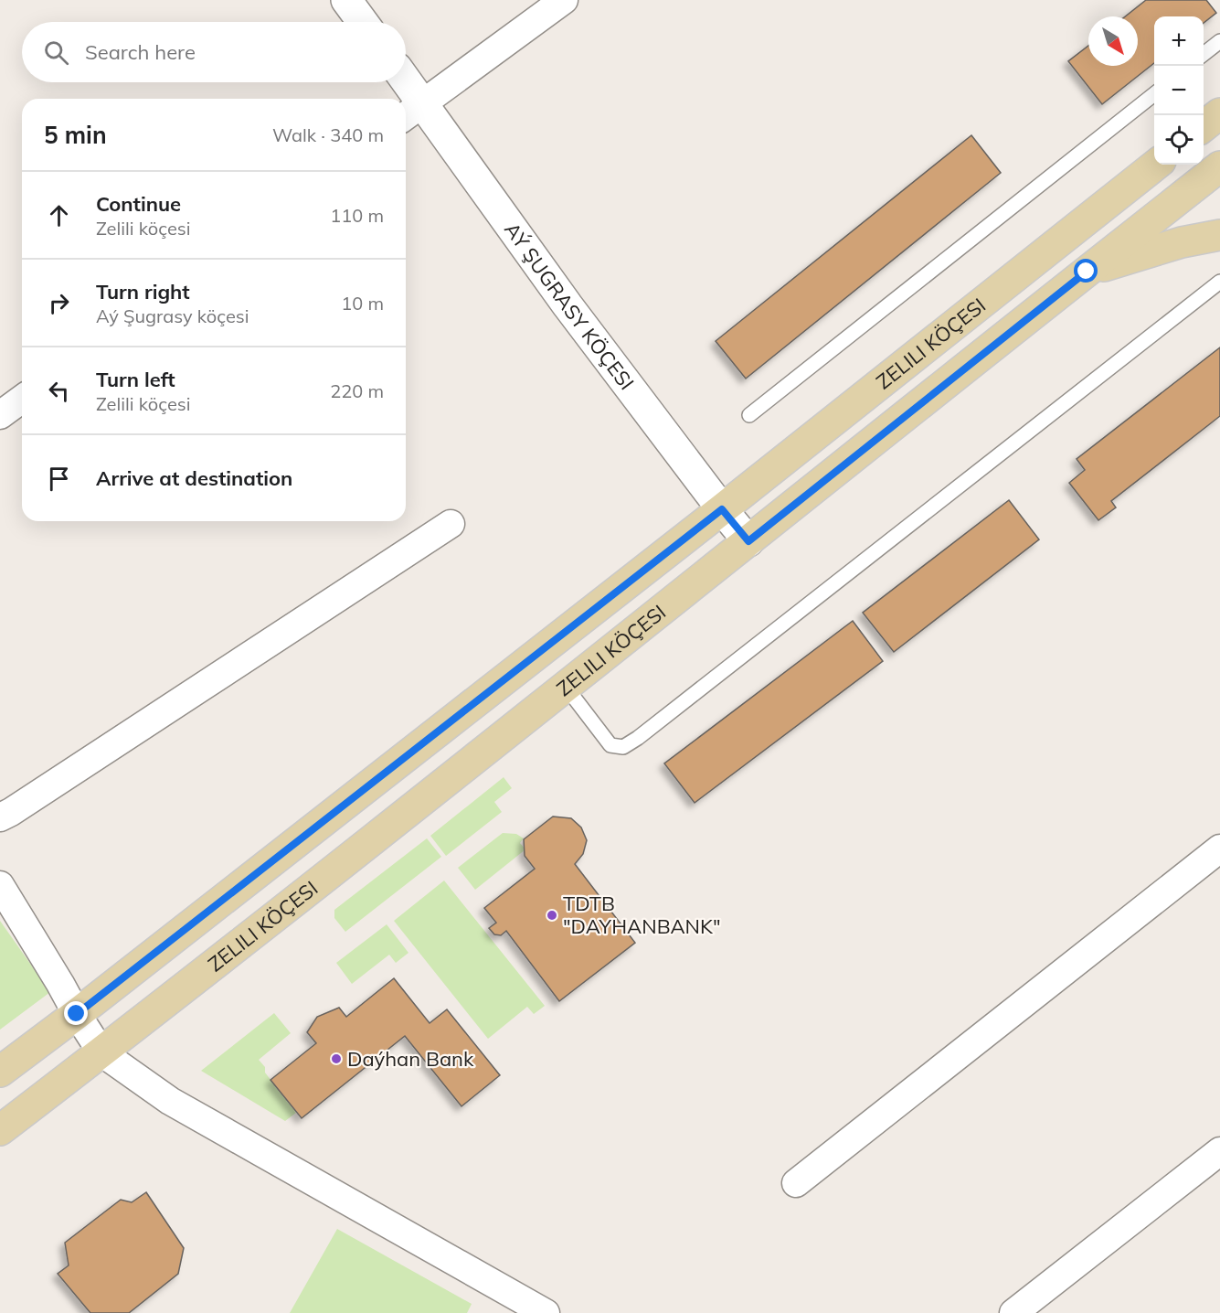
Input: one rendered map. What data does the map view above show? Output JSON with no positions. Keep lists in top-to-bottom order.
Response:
{
  "streets": {
    "main road": ["ZELILI KÖÇESI"],
    "street": ["AÝ ŞUGRASY KÖÇESI"]
  },
  "crossings": [
    ["AÝ ŞUGRASY KÖÇESI", "ZELILI KÖÇESI"]
  ],
  "places": ["TDTB \"DAYHANBANK\"", "Daýhan Bank"],
  "north": "bottom right",
  "page": {
    "map_buttons": ["+", "−"],
    "search": "Search here",
    "heading": ["5 min", "Walk · 340 m"],
    "list": [
      ["Continue", "Zelili köçesi", "110 m"],
      ["Turn right", "Aý Şugrasy köçesi", "10 m"],
      ["Turn left", "Zelili köçesi", "220 m"],
      "Arrive at destination"
    ]
  }
}
